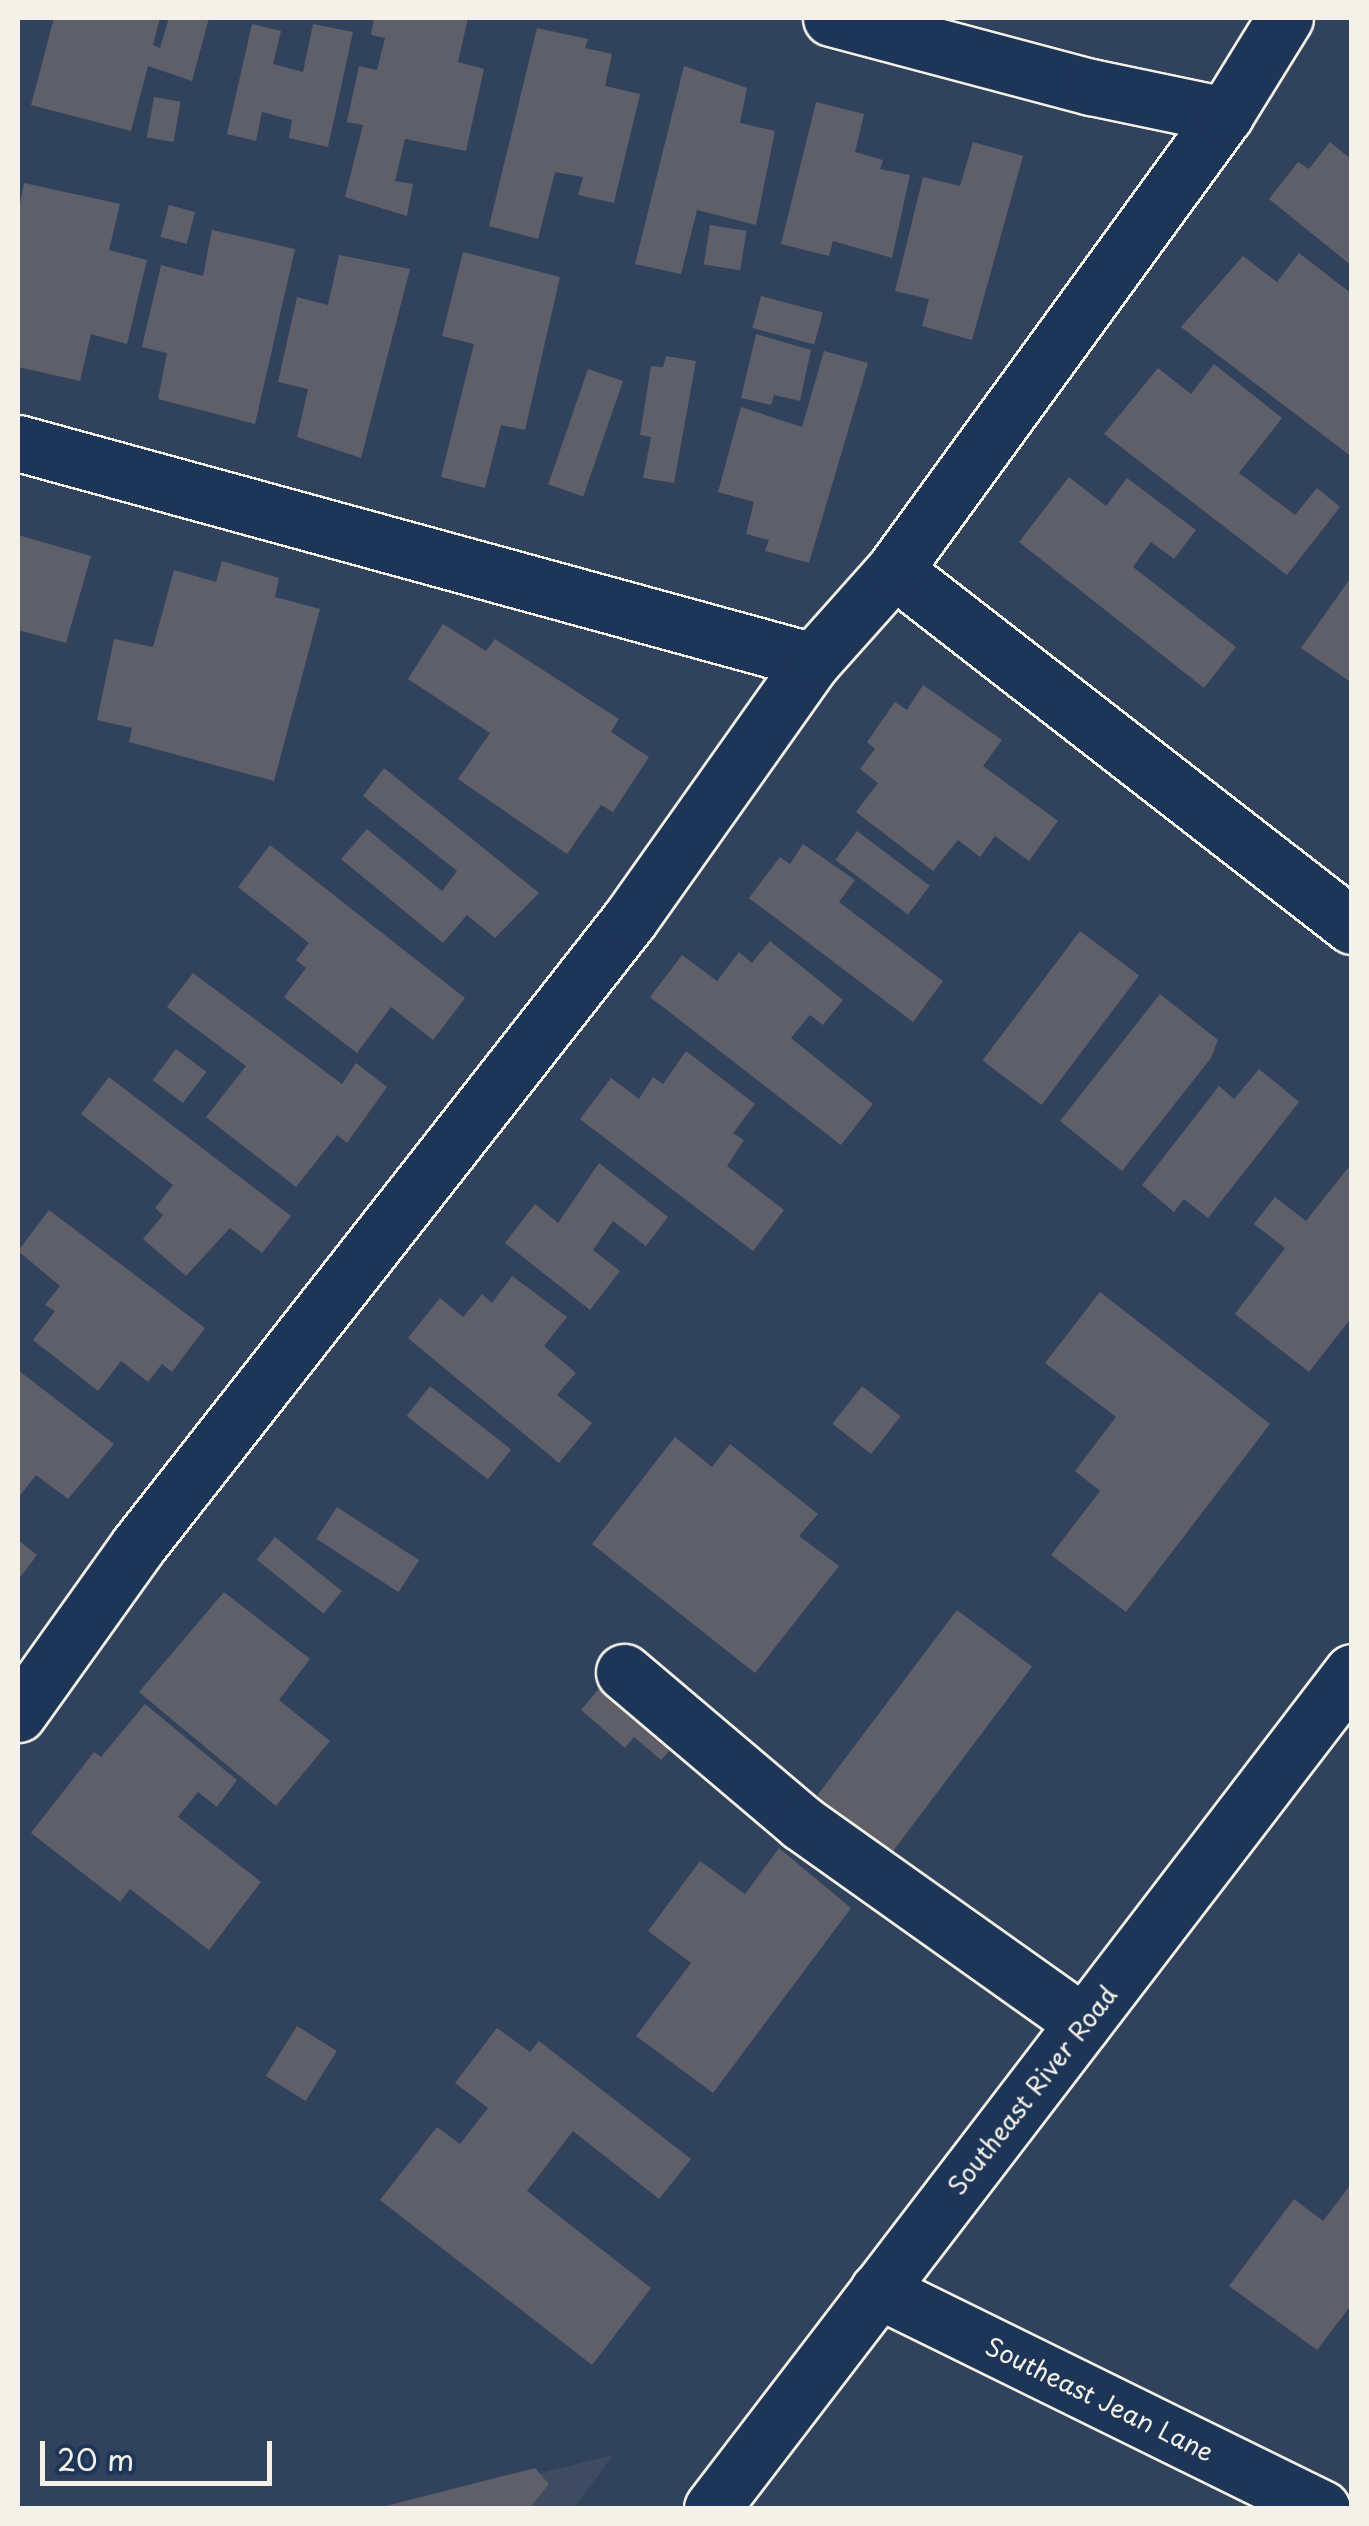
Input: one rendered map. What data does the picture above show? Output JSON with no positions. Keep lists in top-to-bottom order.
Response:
{
  "streets": {
    "main road": ["Southeast River Road", "Southeast Jean Lane"]
  },
  "crossings": [
    ["Southeast River Road", "Southeast Jean Lane"]
  ],
  "scale_bar": "20 m"
}
